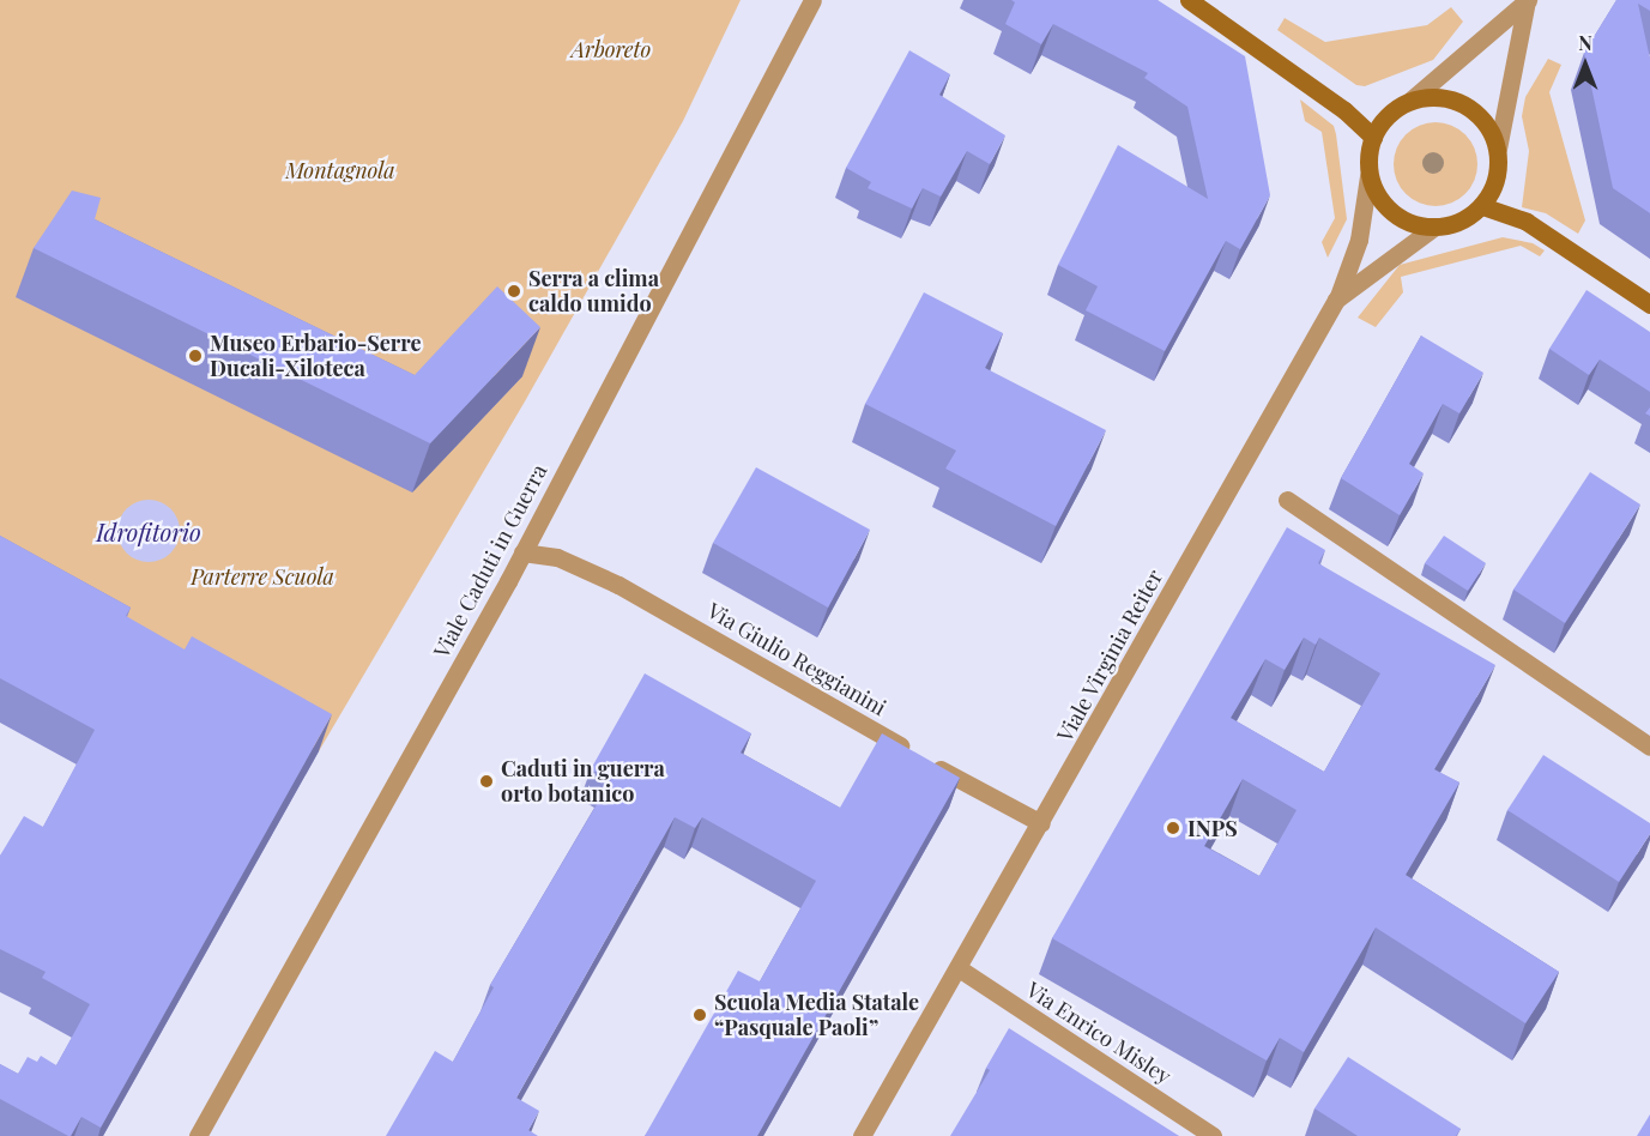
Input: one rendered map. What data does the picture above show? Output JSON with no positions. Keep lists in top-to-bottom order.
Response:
{
  "streets": {
    "main road": ["Viale Virginia Reiter"],
    "street": ["Viale Caduti in Guerra", "Via Giulio Reggianini", "Via Enrico Misley"]
  },
  "crossings": [
    ["Viale Caduti in Guerra", "Via Giulio Reggianini"],
    ["Viale Virginia Reiter", "Via Giulio Reggianini"],
    ["Viale Virginia Reiter", "Via Enrico Misley"]
  ],
  "water": ["Idrofitorio"],
  "parks": ["Arboreto", "Montagnola", "Parterre Scuola"],
  "places": [
    "Serra a clima caldo umido",
    "Museo Erbario-Serre Ducali-Xiloteca",
    "Caduti in guerra orto botanico",
    "INPS",
    "Scuola Media Statale “Pasquale Paoli”"
  ],
  "north": "top"
}
